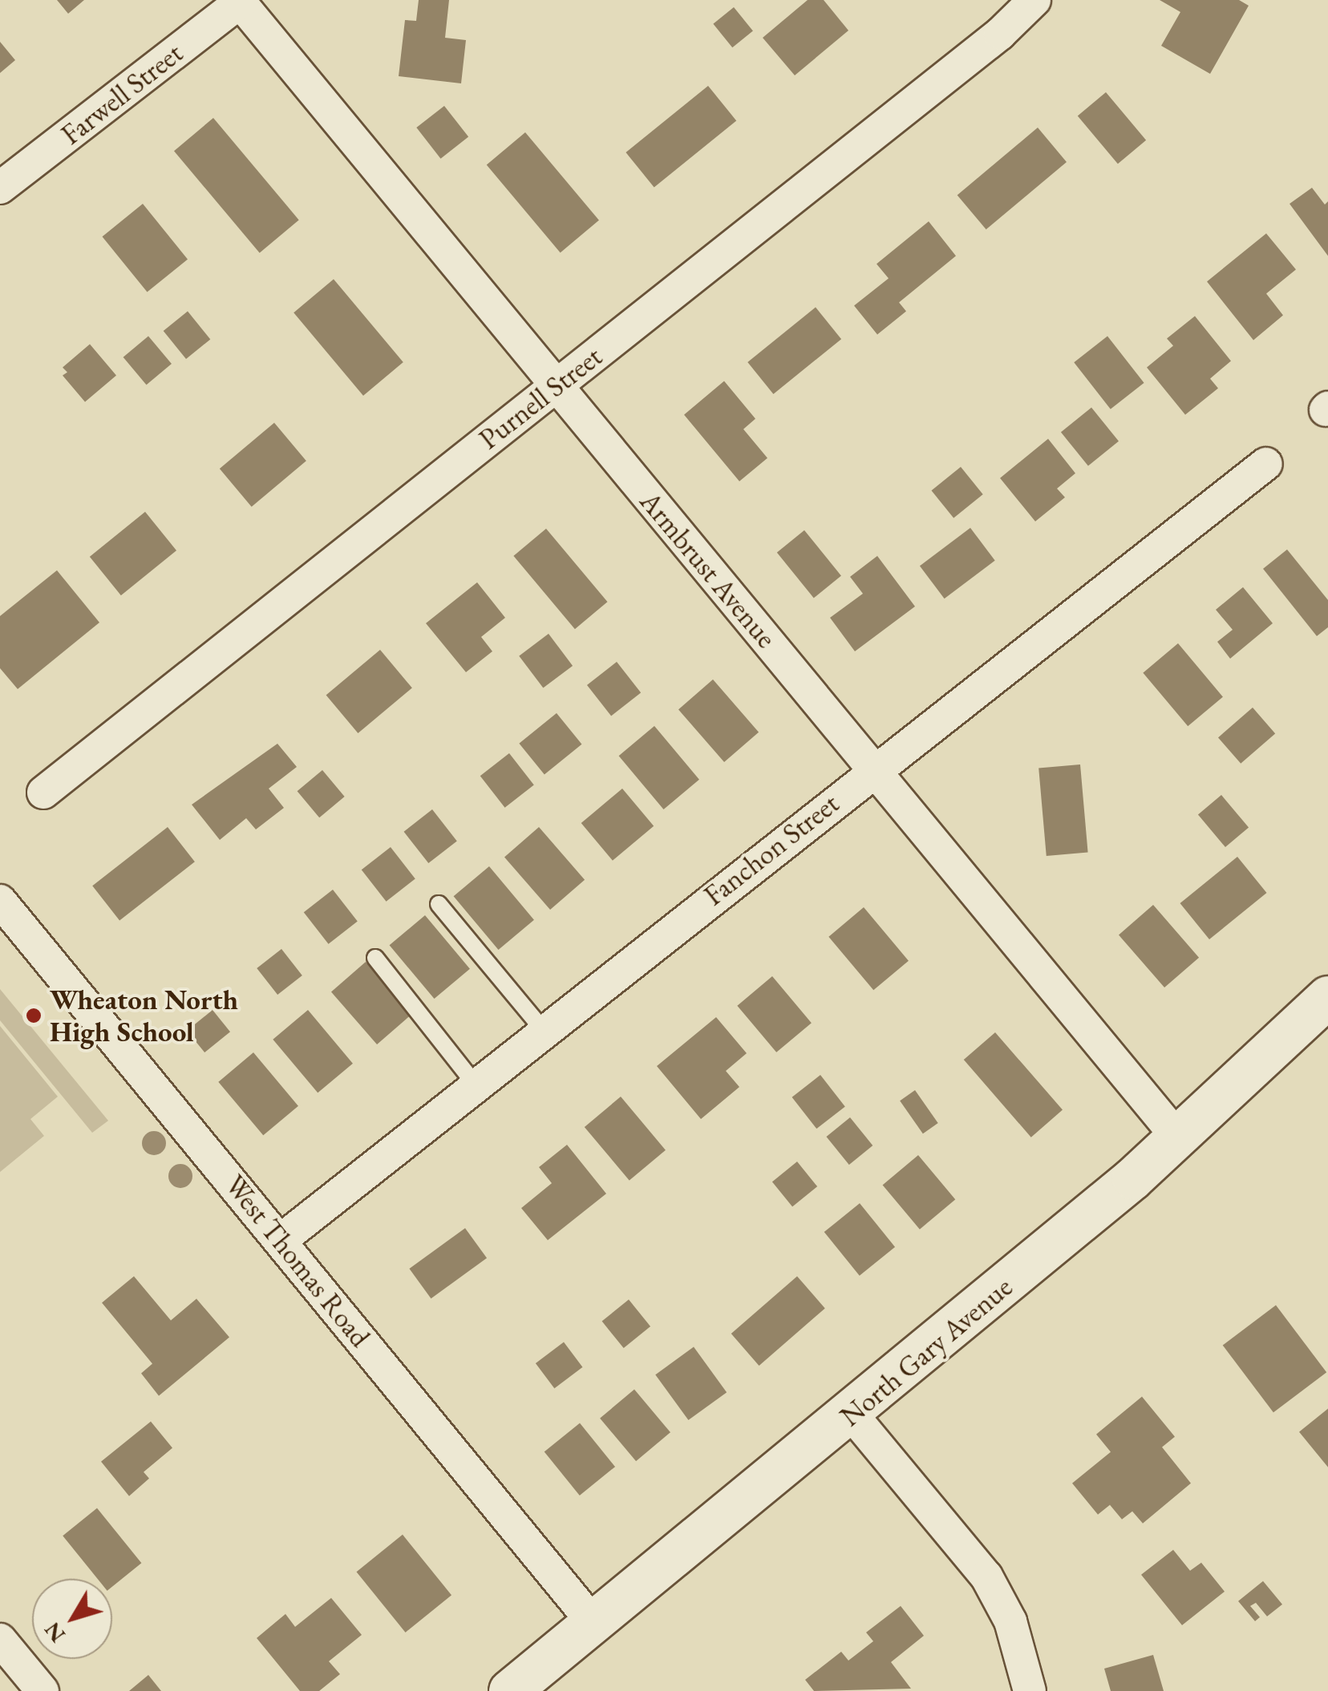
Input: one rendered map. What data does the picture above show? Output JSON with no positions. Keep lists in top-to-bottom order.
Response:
{
  "streets": {
    "street": [
      "Farwell Street",
      "Purnell Street",
      "Armbrust Avenue",
      "Fanchon Street",
      "West Thomas Road",
      "North Gary Avenue"
    ]
  },
  "crossings": [
    ["Farwell Street", "Armbrust Avenue"],
    ["Purnell Street", "Armbrust Avenue"],
    ["Armbrust Avenue", "Fanchon Street"],
    ["Armbrust Avenue", "North Gary Avenue"],
    ["Fanchon Street", "West Thomas Road"],
    ["West Thomas Road", "North Gary Avenue"]
  ],
  "places": ["Wheaton North High School"],
  "north": "bottom left"
}
